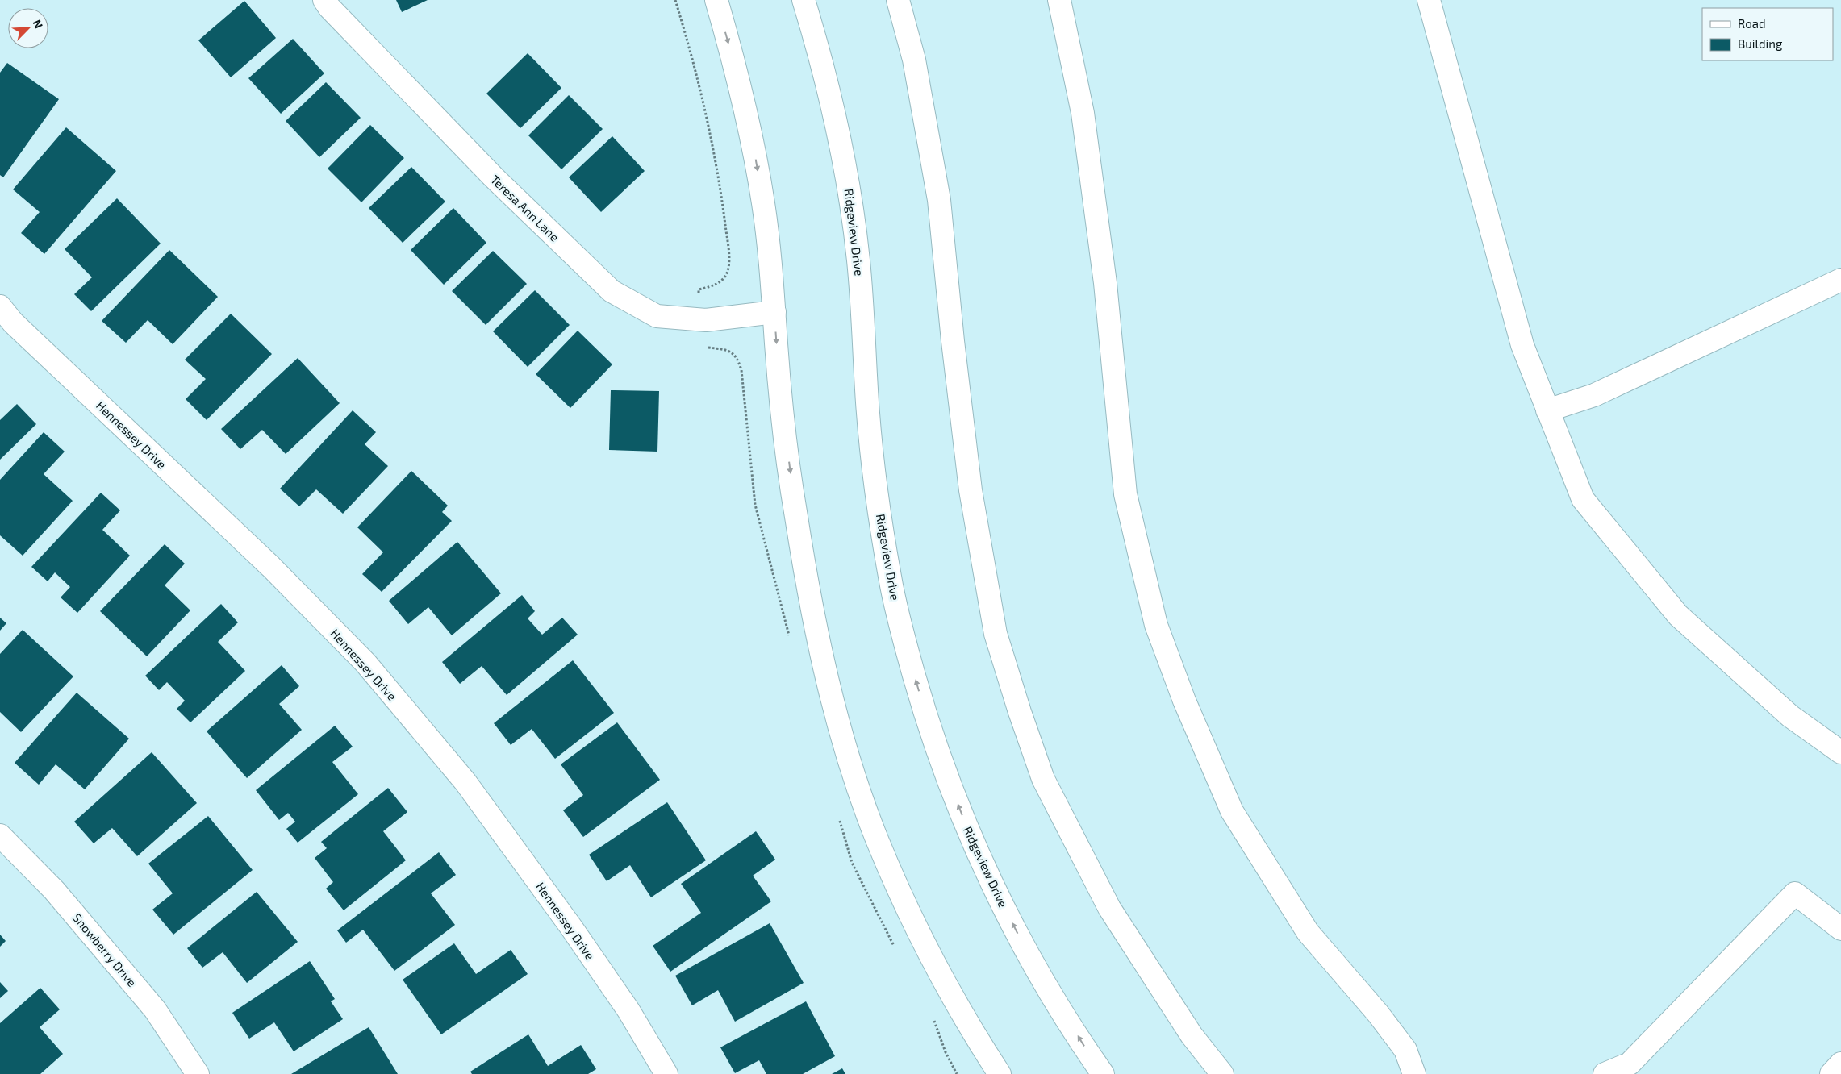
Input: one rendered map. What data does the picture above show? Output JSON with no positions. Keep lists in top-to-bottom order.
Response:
{
  "streets": {
    "street": [
      "Teresa Ann Lane",
      "Ridgeview Drive",
      "Hennessey Drive",
      "Snowberry Drive"
    ]
  },
  "legend": ["Road", "Building"],
  "north": "top right"
}
